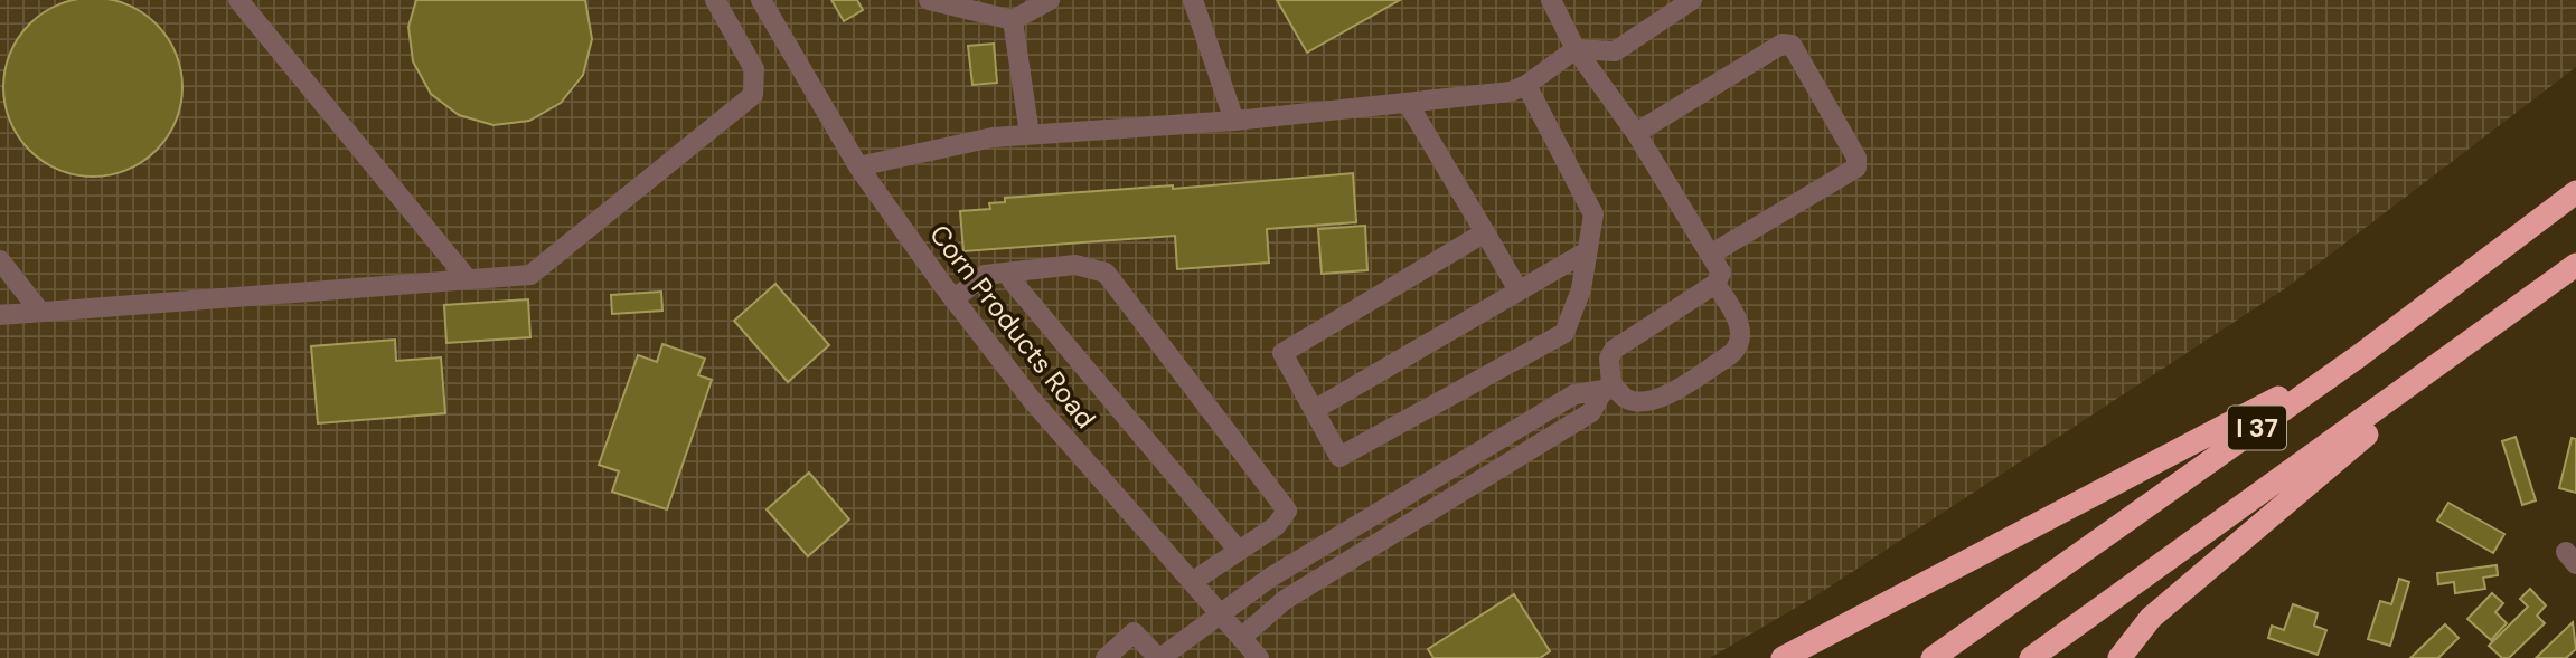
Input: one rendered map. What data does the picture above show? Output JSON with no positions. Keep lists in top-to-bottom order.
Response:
{
  "streets": {
    "highway": ["I 37"],
    "street": ["Corn Products Road"]
  }
}
